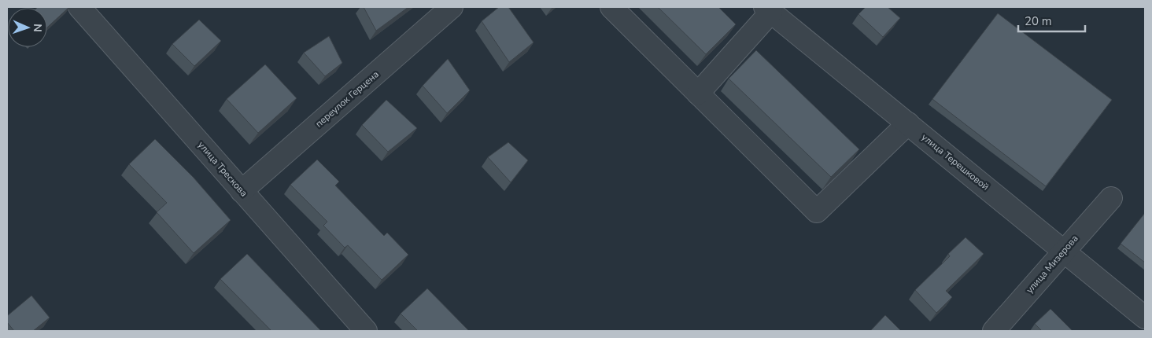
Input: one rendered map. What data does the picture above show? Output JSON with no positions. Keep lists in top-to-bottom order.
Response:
{
  "streets": {
    "street": [
      "переулок Герцена",
      "улица Терешковой",
      "улица Трескова",
      "улица Мизерова"
    ]
  },
  "crossings": [
    ["переулок Герцена", "улица Трескова"],
    ["улица Терешковой", "улица Мизерова"]
  ],
  "scale_bar": "20 m",
  "north": "right"
}
